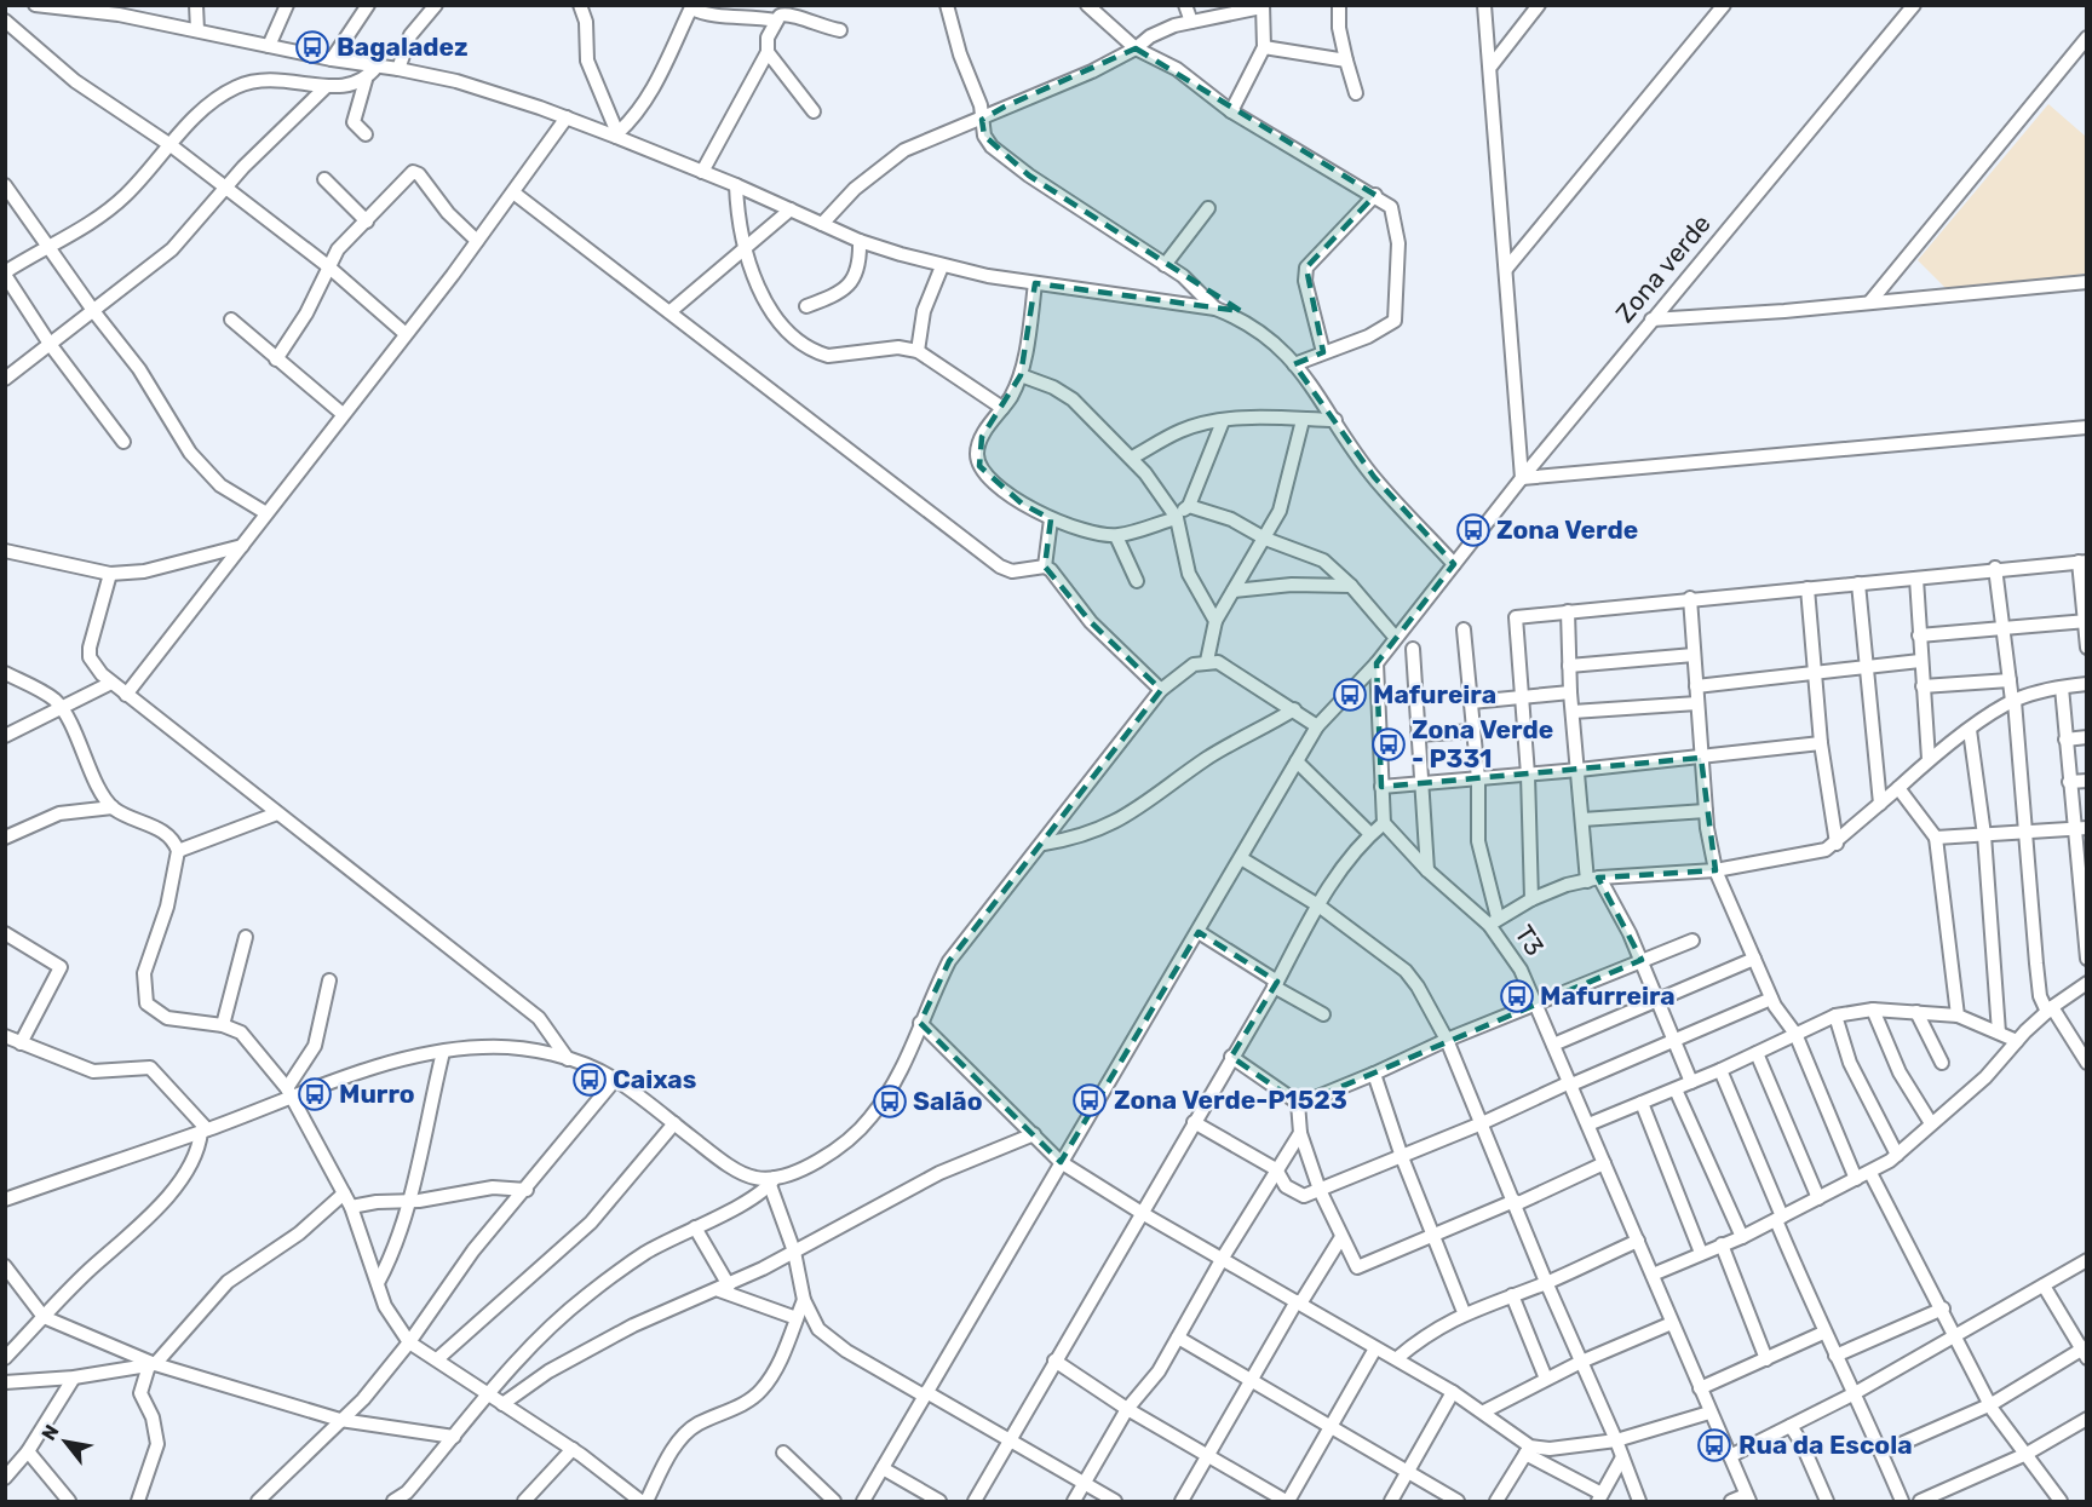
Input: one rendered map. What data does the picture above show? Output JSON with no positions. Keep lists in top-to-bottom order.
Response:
{
  "streets": {
    "street": ["Zona verde", "T3"]
  },
  "places": {
    "bus stop": [
      "Bagaladez",
      "Zona Verde",
      "Mafureira",
      "Zona Verde - P331",
      "Mafurreira",
      "Caixas",
      "Murro",
      "Zona Verde-P1523",
      "Salão",
      "Rua da Escola"
    ]
  },
  "north": "top left"
}
